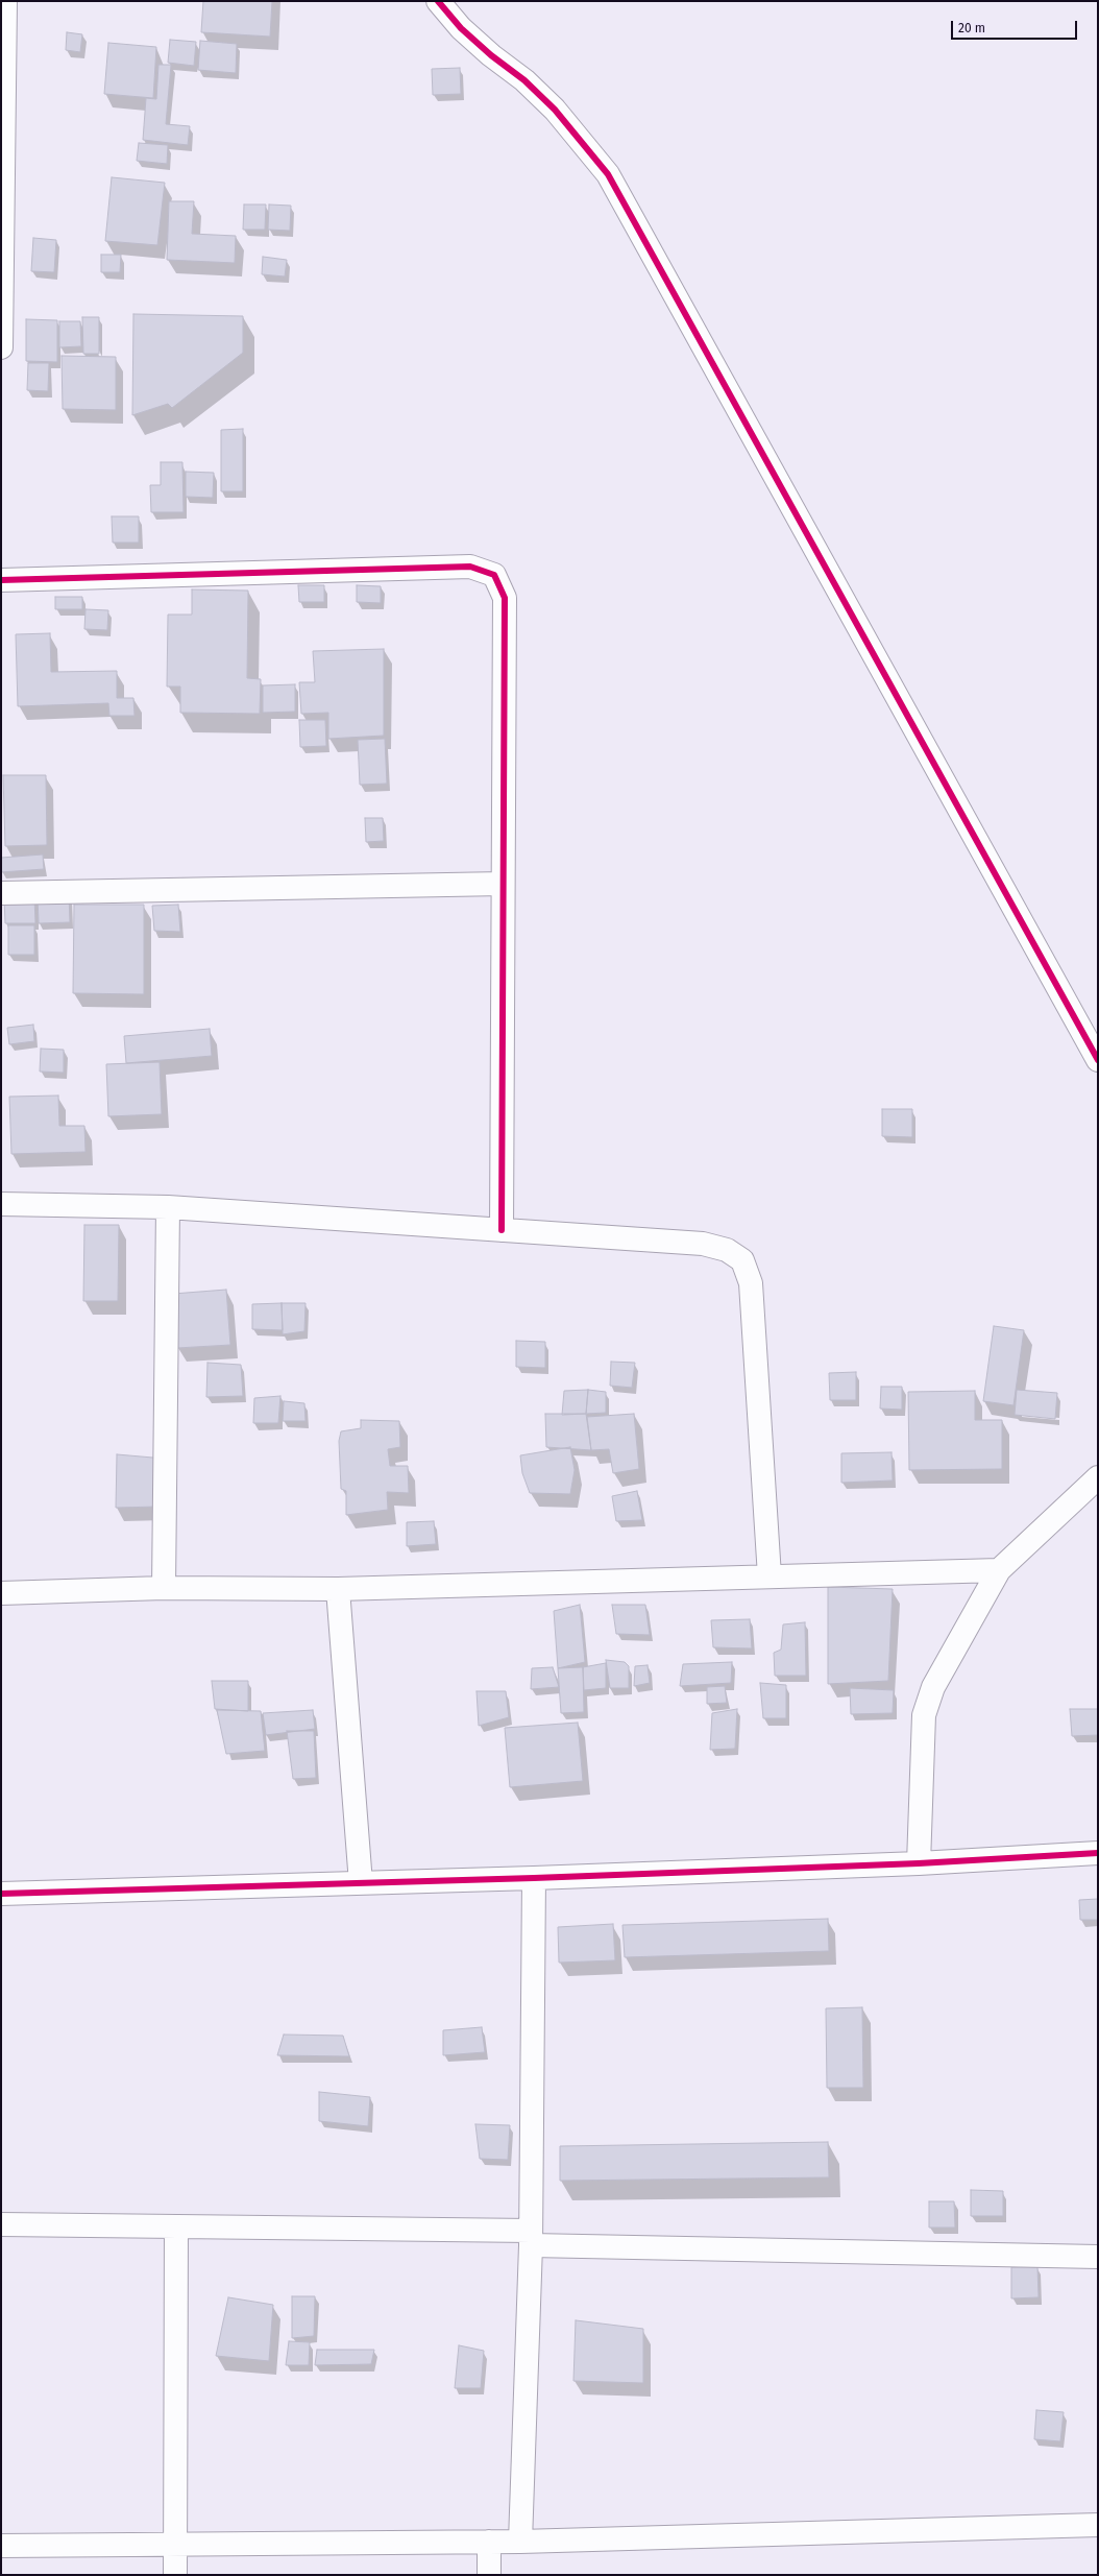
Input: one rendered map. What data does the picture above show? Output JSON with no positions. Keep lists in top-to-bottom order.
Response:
{
  "scale_bar": "20 m"
}
